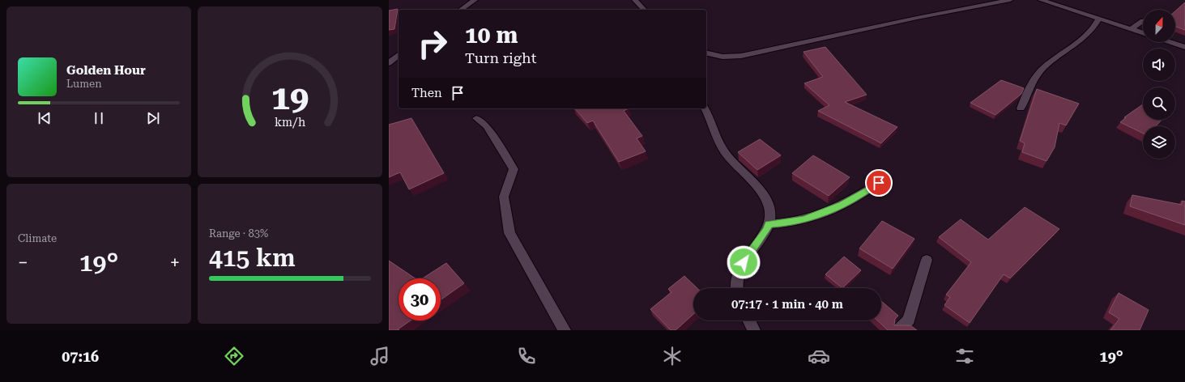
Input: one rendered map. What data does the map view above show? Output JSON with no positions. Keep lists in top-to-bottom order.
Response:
{
  "north": "top",
  "page": {
    "turn": ["10 m", "Turn right"],
    "song": ["Golden Hour", "Lumen"],
    "then": "Then",
    "tile": [
      "Climate",
      ["Range · 83%", "415 km"]
    ],
    "heat": ["−", "19°", "+"],
    "limit": "30",
    "trip": "07:17 · 1 min · 40 m",
    "tabs": ["07:16", "19°"],
    "gauge": ["19", "km/h"]
  }
}
